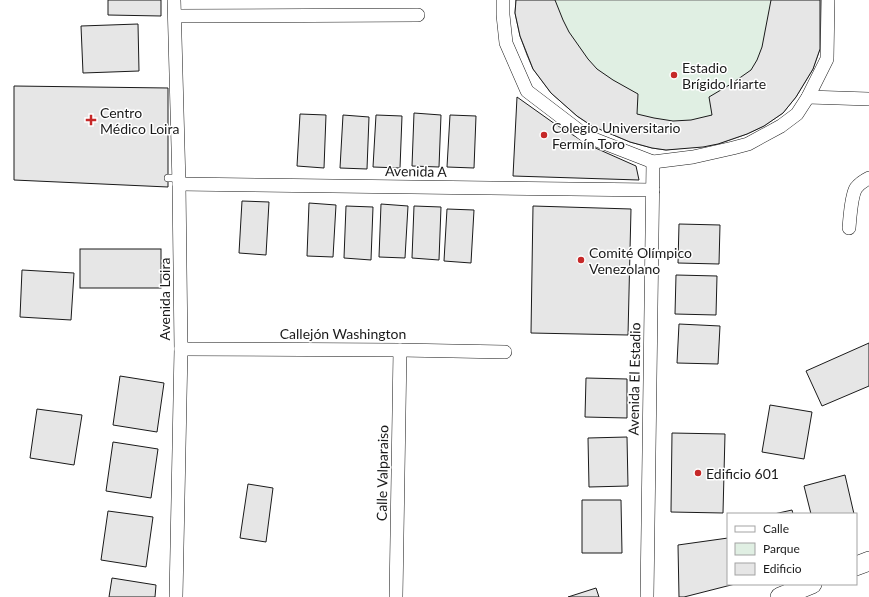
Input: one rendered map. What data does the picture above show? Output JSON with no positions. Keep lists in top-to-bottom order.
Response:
{
  "streets": {
    "street": [
      "Avenida A",
      "Avenida Loira",
      "Callejón Washington",
      "Avenida El Estadio",
      "Calle Valparaiso"
    ]
  },
  "crossings": [
    ["Avenida A", "Avenida Loira"],
    ["Avenida A", "Avenida El Estadio"],
    ["Avenida Loira", "Callejón Washington"],
    ["Callejón Washington", "Calle Valparaiso"]
  ],
  "places": {
    "other": [
      "Estadio Brígido Iriarte",
      "Colegio Universitario Fermín Toro",
      "Comité Olímpico Venezolano",
      "Edificio 601"
    ],
    "health": ["Centro Médico Loira"]
  },
  "legend": ["Calle", "Parque", "Edificio"]
}
